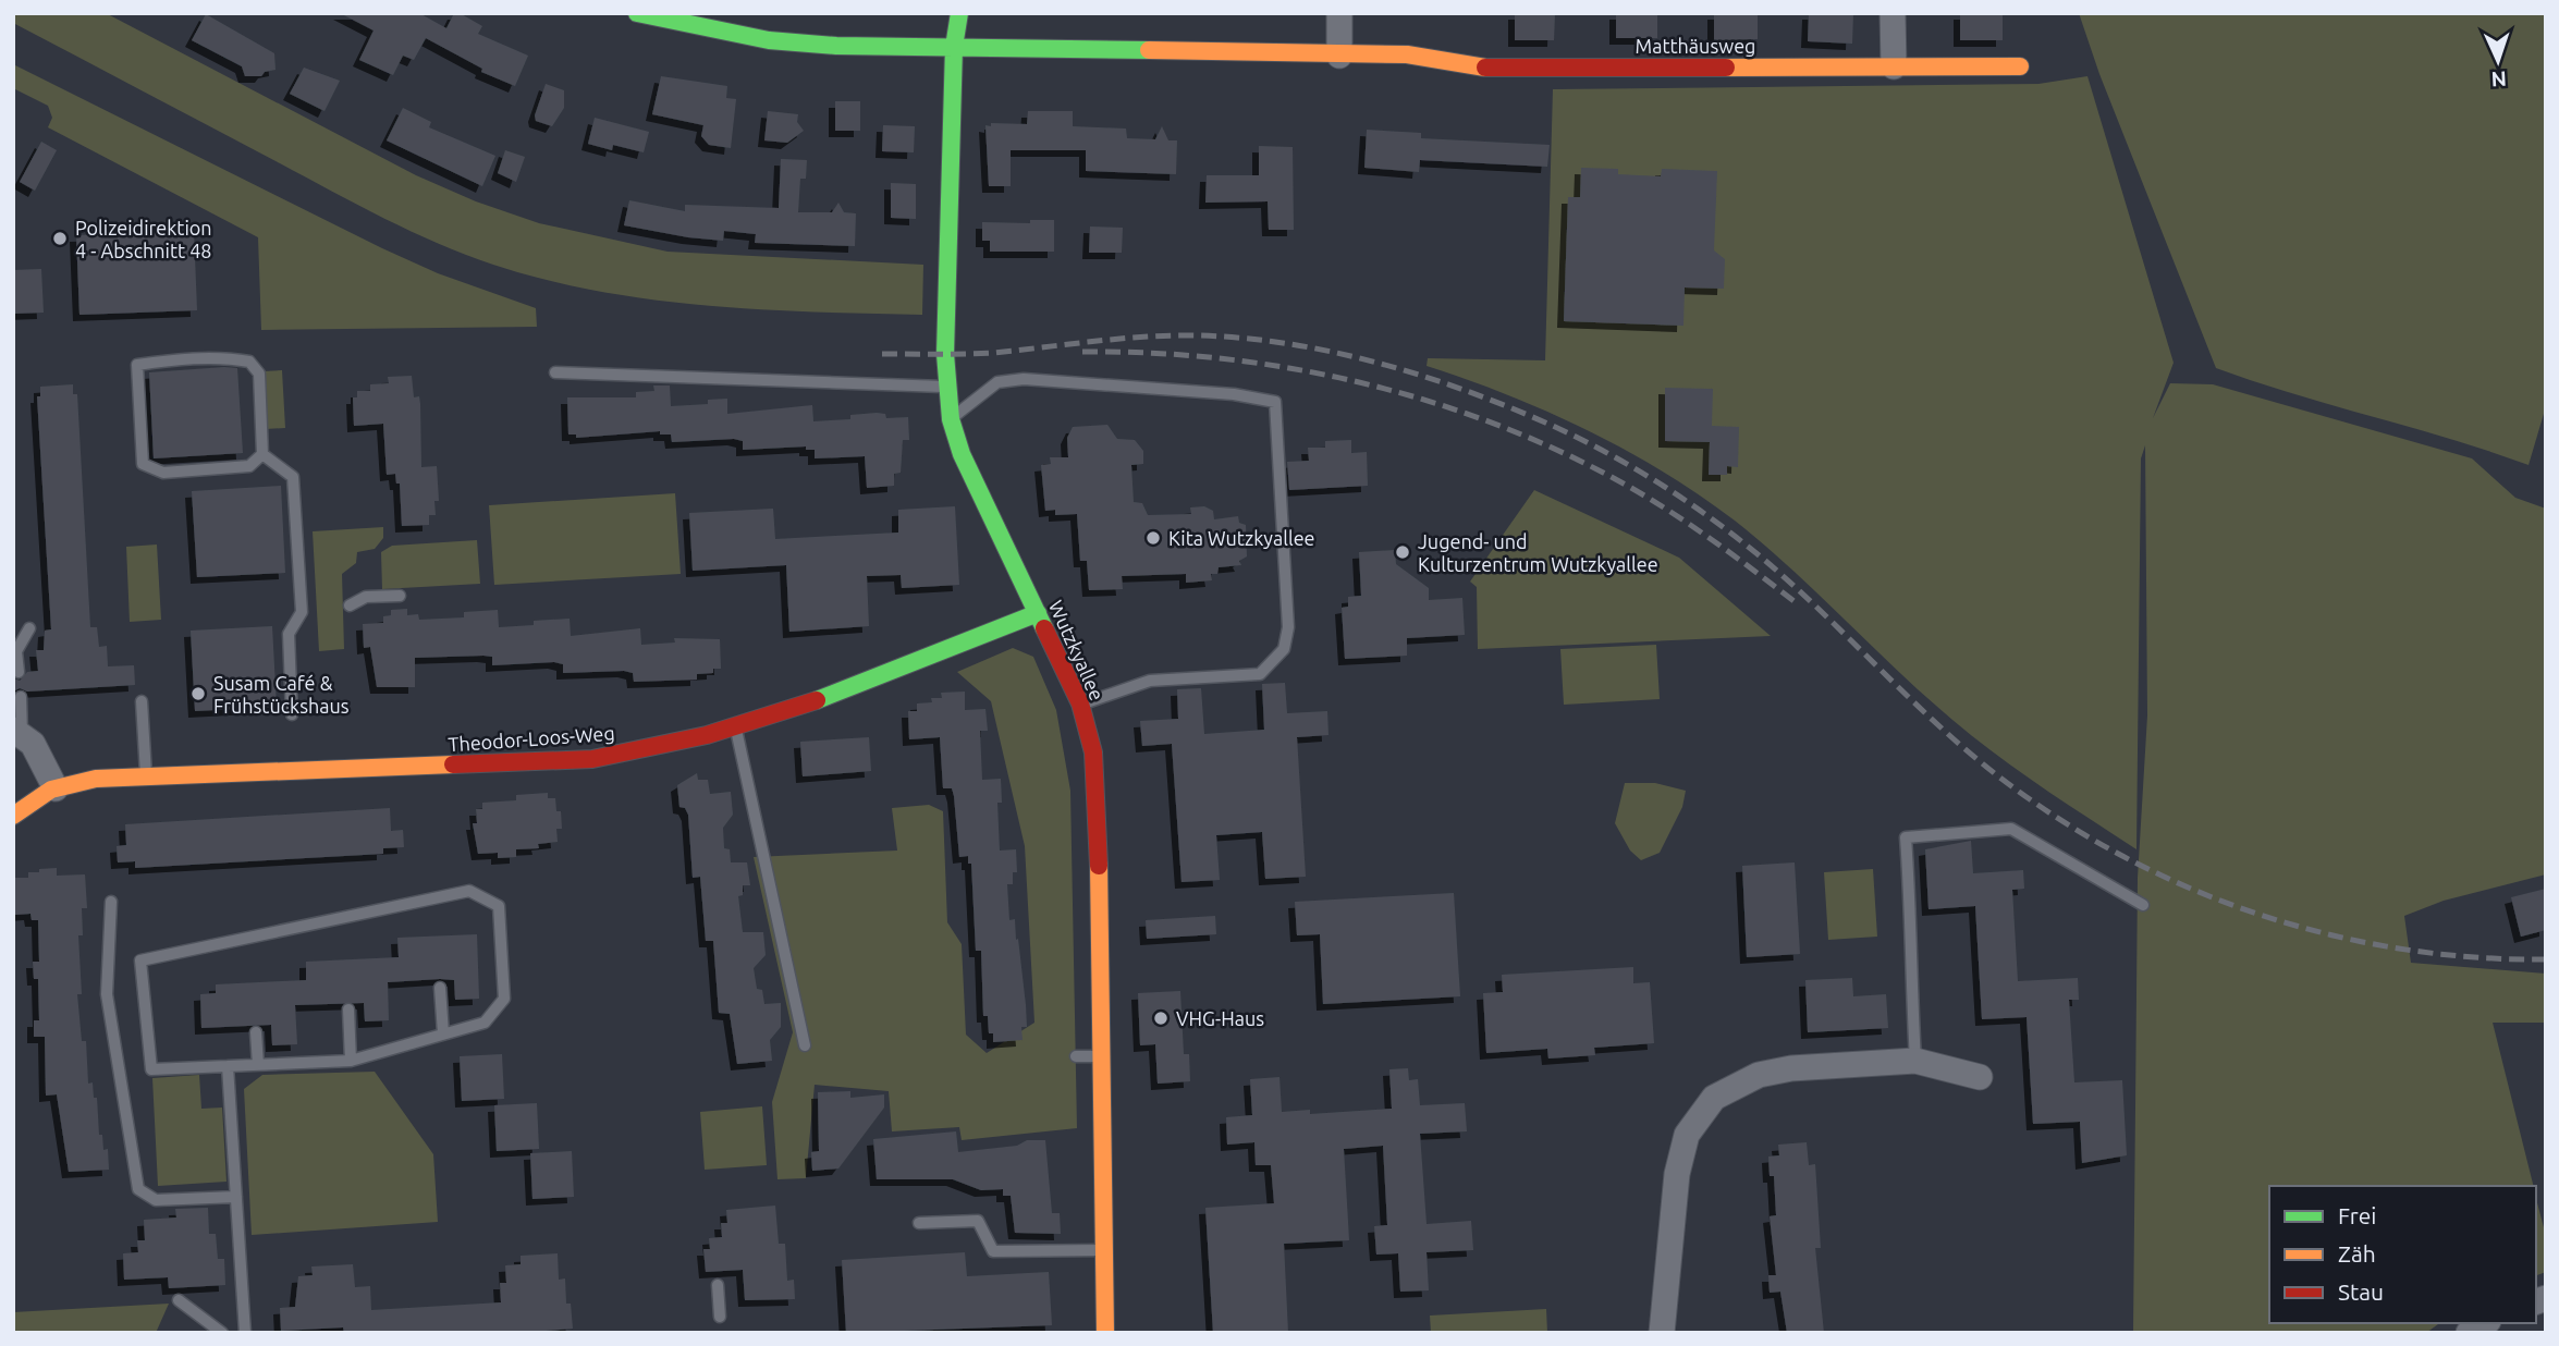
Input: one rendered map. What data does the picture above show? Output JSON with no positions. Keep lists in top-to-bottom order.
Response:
{
  "streets": {
    "street": ["Matthäusweg", "Wutzkyallee", "Theodor-Loos-Weg"]
  },
  "crossings": [
    ["Matthäusweg", "Wutzkyallee"],
    ["Wutzkyallee", "Theodor-Loos-Weg"]
  ],
  "places": [
    "Polizeidirektion 4 - Abschnitt 48",
    "Kita Wutzkyallee",
    "Jugend- und Kulturzentrum Wutzkyallee",
    "Susam Café & Frühstückshaus",
    "VHG-Haus"
  ],
  "legend": ["Frei", "Zäh", "Stau"],
  "north": "bottom"
}
